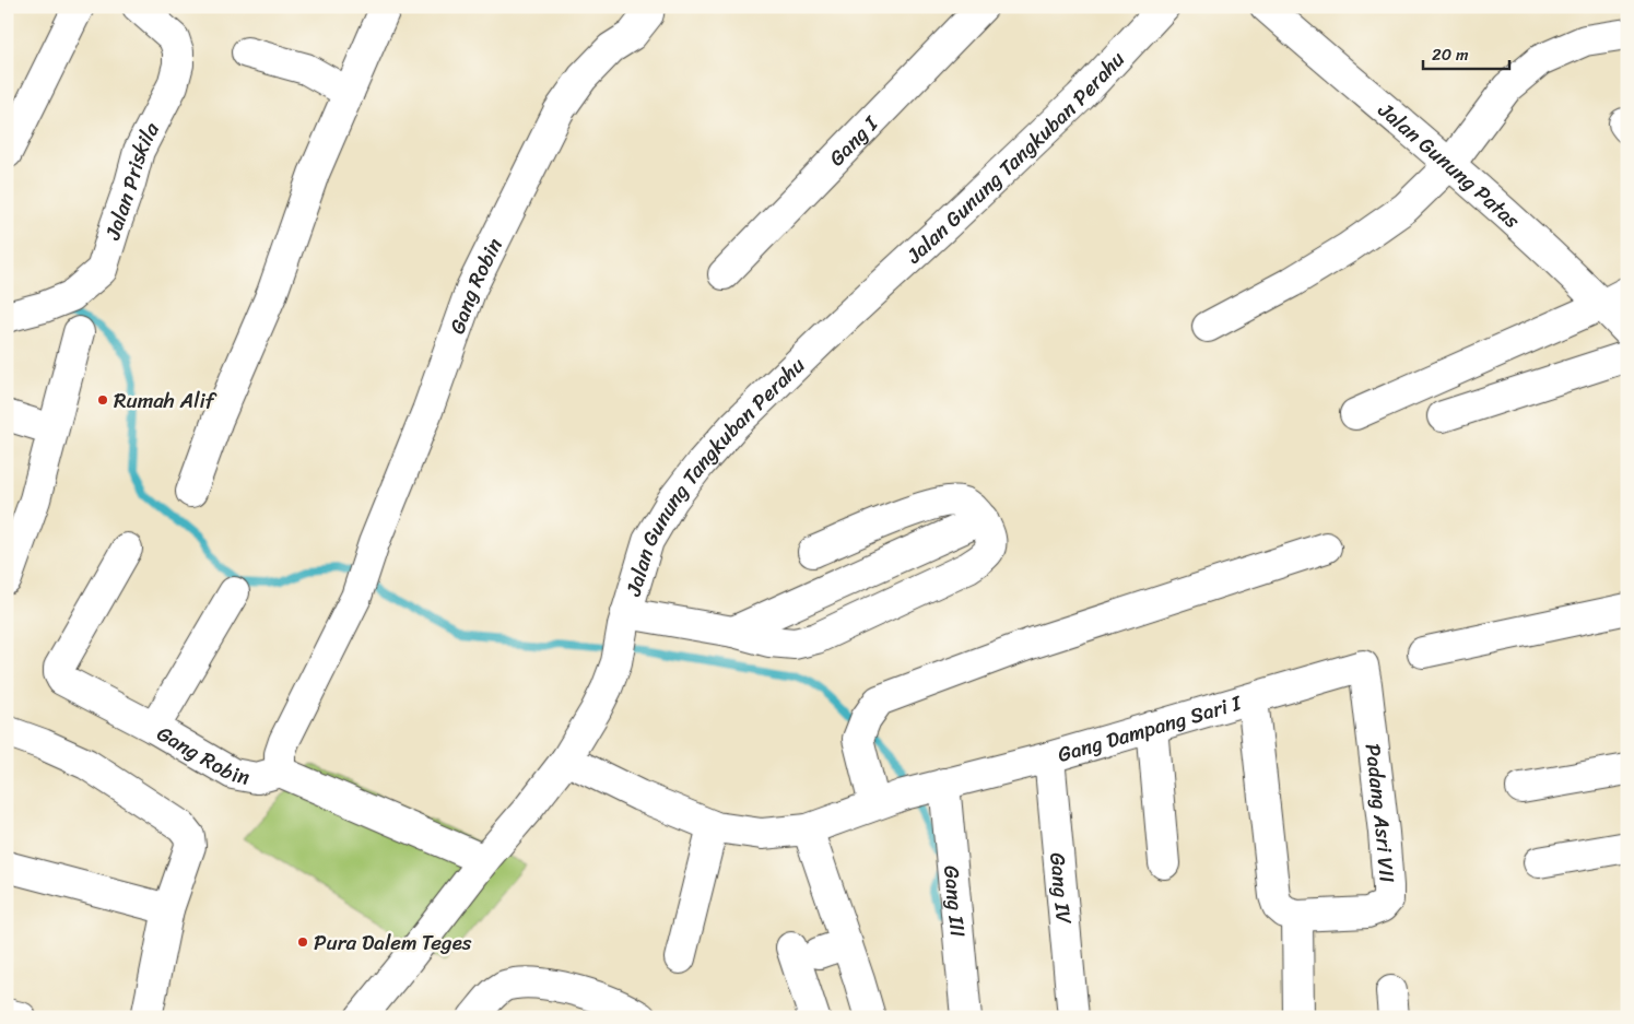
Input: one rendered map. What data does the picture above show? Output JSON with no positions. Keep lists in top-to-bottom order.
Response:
{
  "streets": {
    "street": [
      "Gang I",
      "Jalan Gunung Tangkuban Perahu",
      "Jalan Gunung Patas",
      "Jalan Priskila",
      "Gang Robin",
      "Gang Dampang Sari I",
      "Padang Asri VII",
      "Gang IV",
      "Gang III"
    ]
  },
  "crossings": [
    ["Jalan Gunung Tangkuban Perahu", "Gang Robin"],
    ["Jalan Gunung Tangkuban Perahu", "Gang Dampang Sari I"],
    ["Gang Dampang Sari I", "Padang Asri VII"],
    ["Gang Dampang Sari I", "Gang IV"],
    ["Gang Dampang Sari I", "Gang III"]
  ],
  "places": ["Rumah Alif", "Pura Dalem Teges"],
  "scale_bar": "20 m"
}
